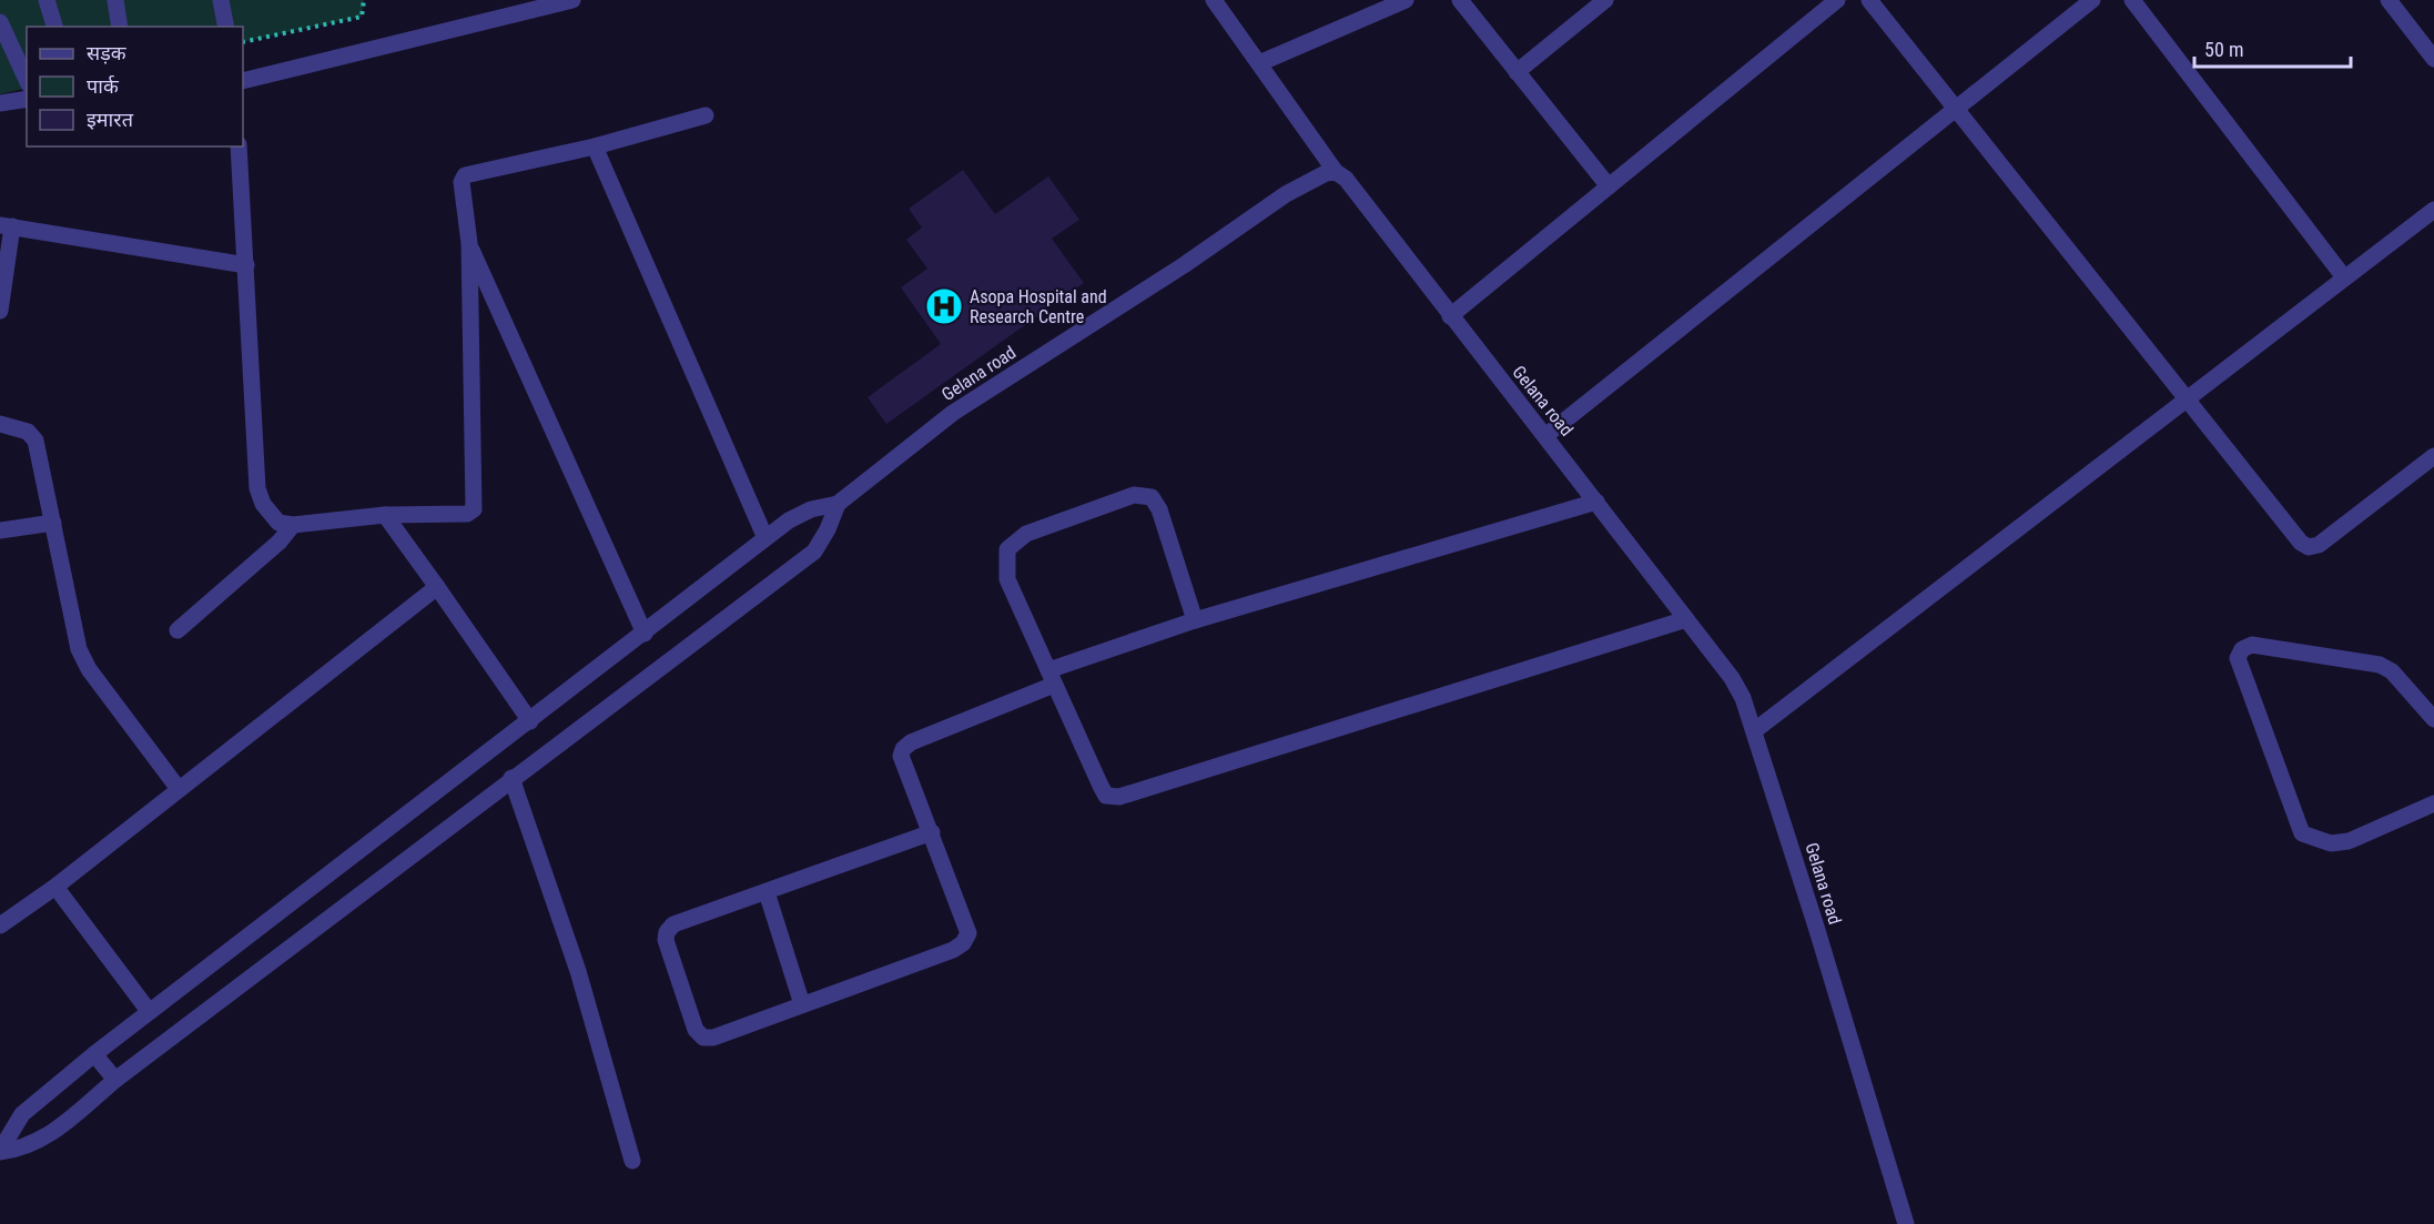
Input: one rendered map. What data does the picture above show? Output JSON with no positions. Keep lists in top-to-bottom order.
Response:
{
  "streets": {
    "street": ["Gelana road"]
  },
  "places": {
    "hospital": ["Asopa Hospital and Research Centre"]
  },
  "legend": ["सड़क", "पार्क", "इमारत"],
  "scale_bar": "50 m"
}
